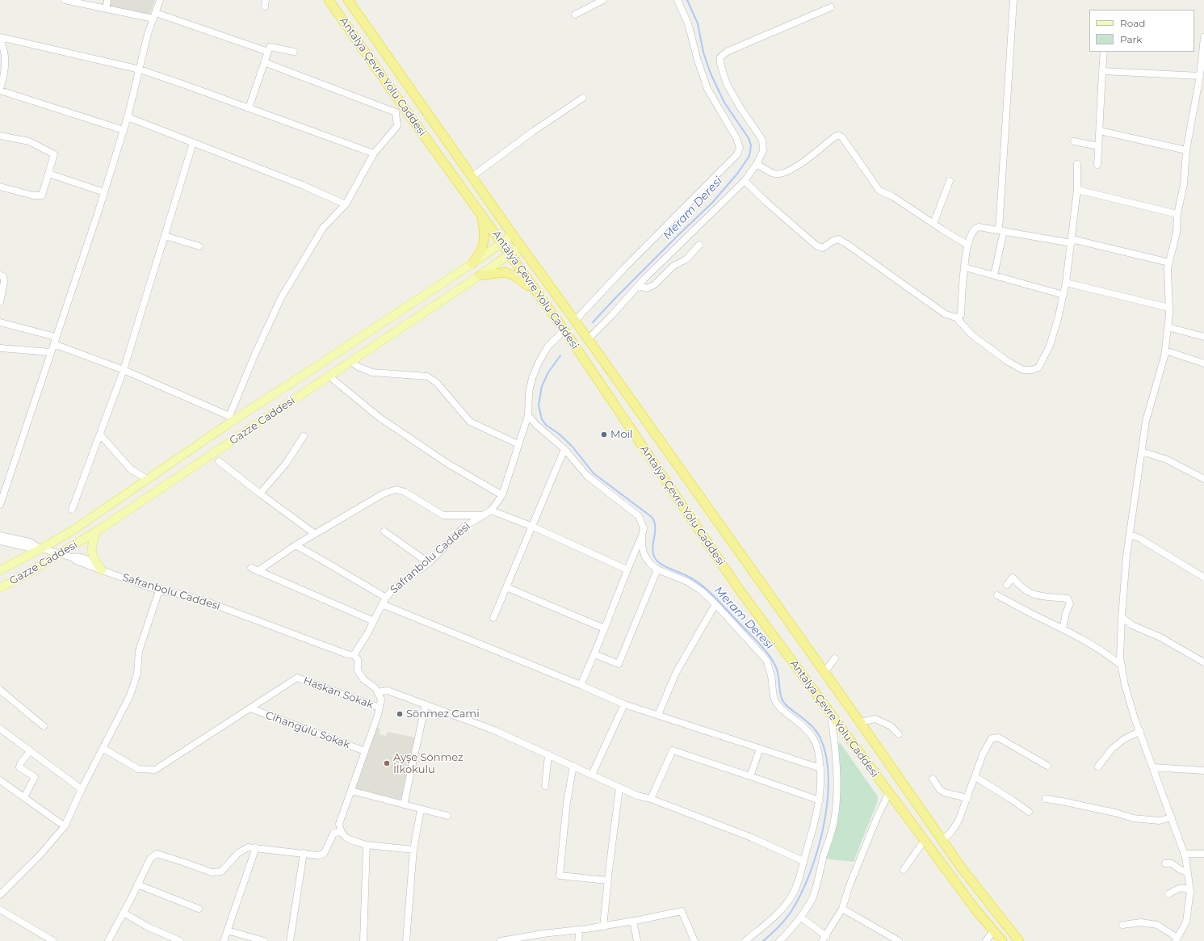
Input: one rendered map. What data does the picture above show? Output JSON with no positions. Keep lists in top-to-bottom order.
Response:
{
  "streets": {
    "highway": ["Antalya Çevre Yolu Caddesi"],
    "main road": ["Gazze Caddesi"],
    "street": ["Safranbolu Caddesi", "Haskan Sokak", "Cihangülü Sokak"]
  },
  "crossings": [
    ["Antalya Çevre Yolu Caddesi", "Gazze Caddesi"],
    ["Antalya Çevre Yolu Caddesi", "Safranbolu Caddesi"],
    ["Gazze Caddesi", "Safranbolu Caddesi"],
    ["Haskan Sokak", "Cihangülü Sokak"]
  ],
  "water": ["Meram Deresi"],
  "places": ["Moil", "Sönmez Cami", "Ayşe Sönmez İlkokulu"],
  "legend": ["Road", "Park"]
}
